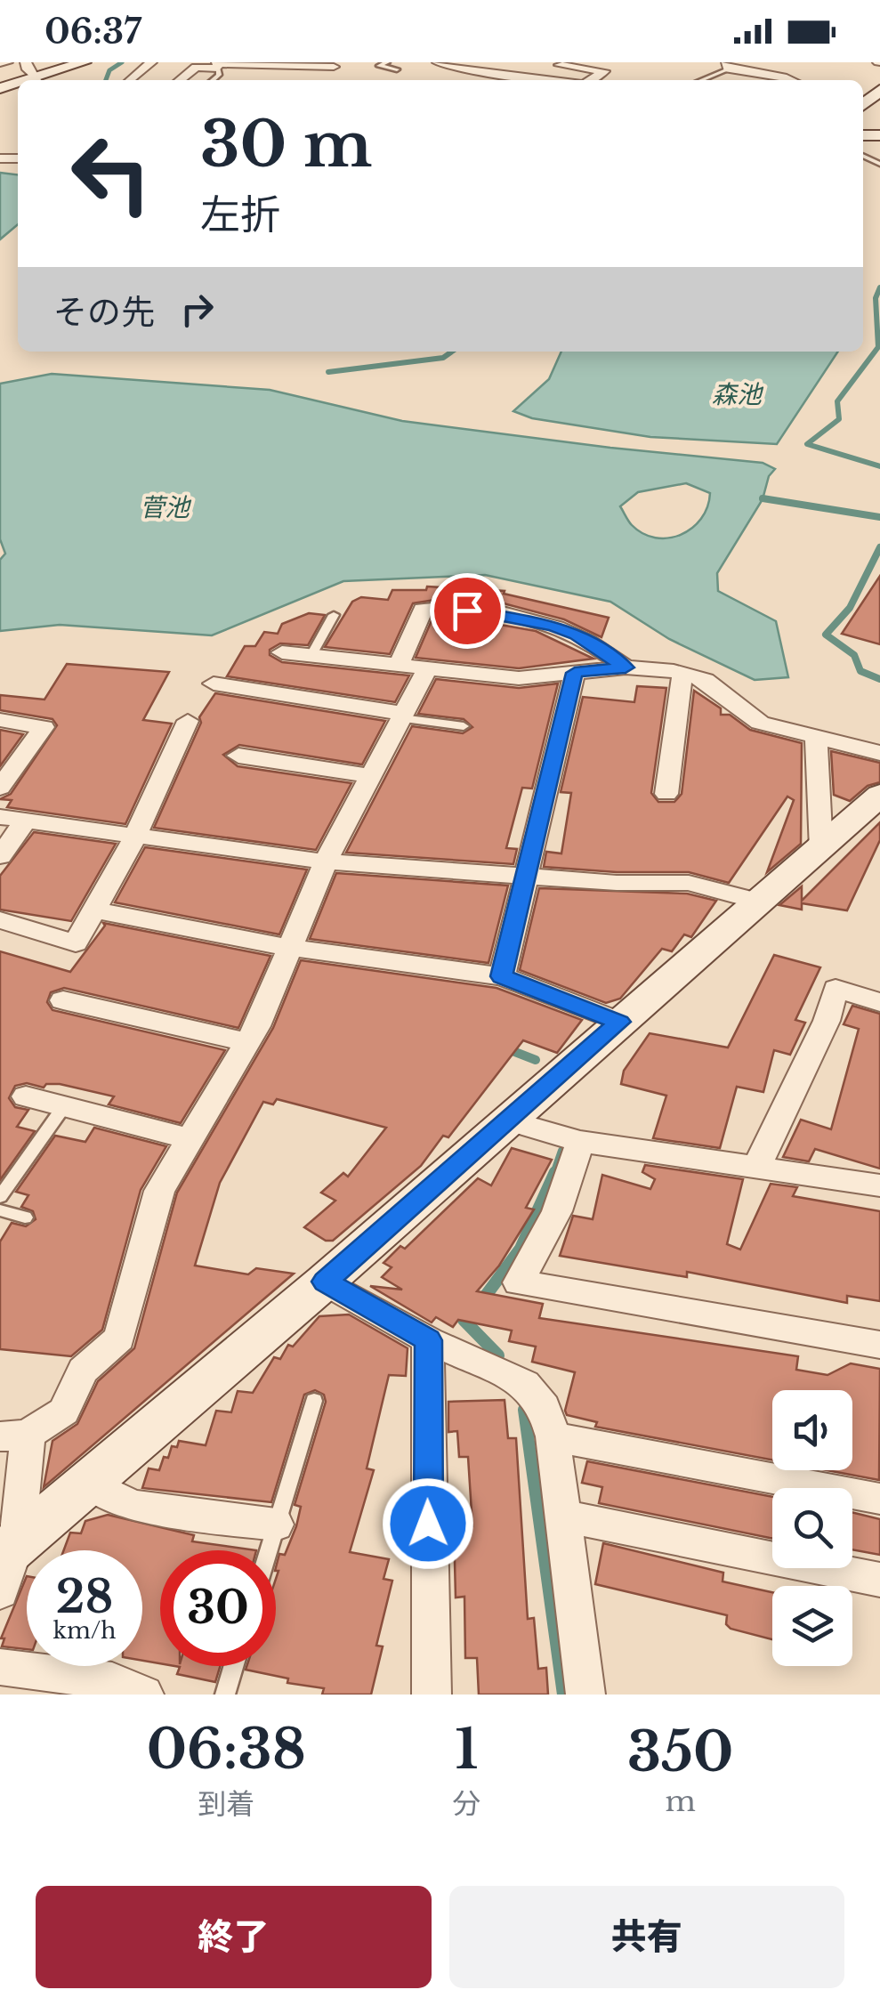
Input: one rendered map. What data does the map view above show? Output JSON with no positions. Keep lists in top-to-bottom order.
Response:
{
  "water": ["森池", "菅池"],
  "page": {
    "status": "06:37",
    "turn": ["30 m", "左折"],
    "then": "その先",
    "speed": "28 km/h",
    "limit": "30",
    "eta": [
      "06:38",
      "到着",
      "1",
      "分",
      "350",
      "m"
    ],
    "buttons": ["終了", "共有"]
  }
}
